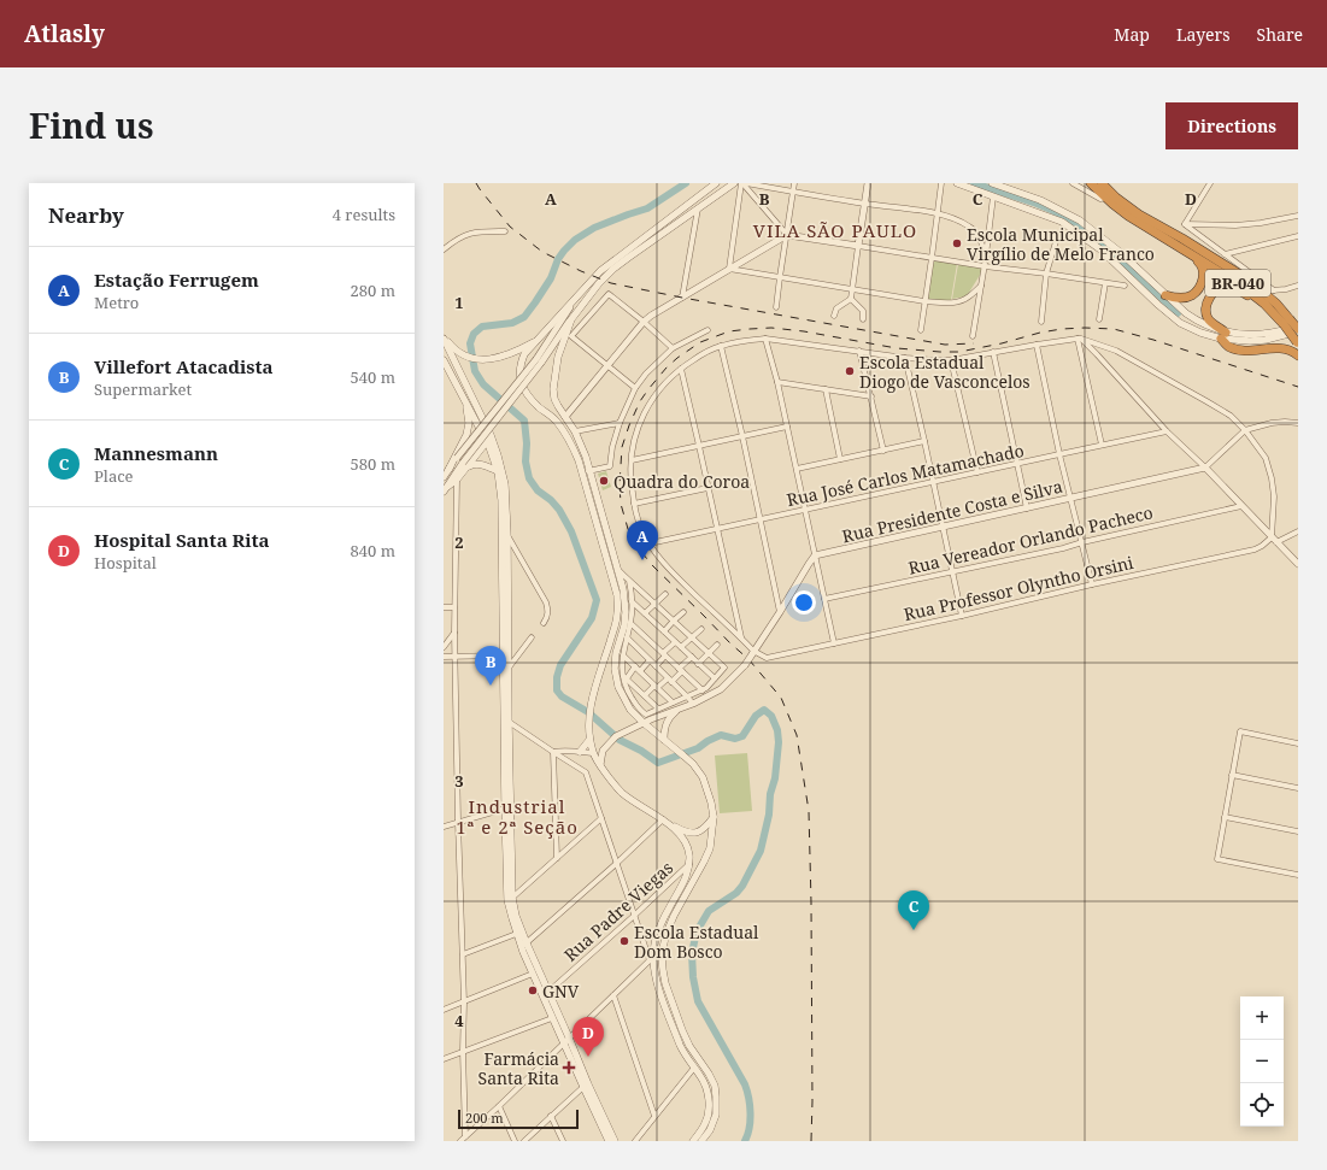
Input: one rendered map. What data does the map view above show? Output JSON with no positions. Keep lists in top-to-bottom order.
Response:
{
  "streets": {
    "highway": ["BR-040"],
    "street": [
      "Rua José Carlos Matamachado",
      "Rua Presidente Costa e Silva",
      "Rua Vereador Orlando Pacheco",
      "Rua Professor Olyntho Orsini",
      "Rua Padre Viegas"
    ]
  },
  "districts": ["VILA SÃO PAULO", "Industrial 1ª e 2ª Seção"],
  "places": {
    "other": [
      "Escola Municipal Virgílio de Melo Franco",
      "Escola Estadual Diogo de Vasconcelos",
      "Quadra do Coroa",
      "Escola Estadual Dom Bosco",
      "GNV"
    ],
    "health": ["Farmácia Santa Rita"]
  },
  "scale_bar": "200 m",
  "page": {
    "header": "Atlasly",
    "nav": ["Map", "Layers", "Share"],
    "title": "Find us",
    "buttons": "Directions",
    "heading": ["Nearby", "4 results"],
    "list": [
      {
        "mark": "A",
        "name": "Estação Ferrugem",
        "note": "Metro",
        "value": "280 m"
      },
      {
        "mark": "B",
        "name": "Villefort Atacadista",
        "note": "Supermarket",
        "value": "540 m"
      },
      {
        "mark": "C",
        "name": "Mannesmann",
        "note": "Place",
        "value": "580 m"
      },
      {
        "mark": "D",
        "name": "Hospital Santa Rita",
        "note": "Hospital",
        "value": "840 m"
      }
    ],
    "pins": [
      "A",
      "B",
      "C",
      "D"
    ],
    "map_buttons": ["+", "−"],
    "scale": "200 m"
  },
  "grid": {
    "columns": [
      "A",
      "B",
      "C",
      "D"
    ],
    "rows": [
      "1",
      "2",
      "3",
      "4"
    ]
  }
}
